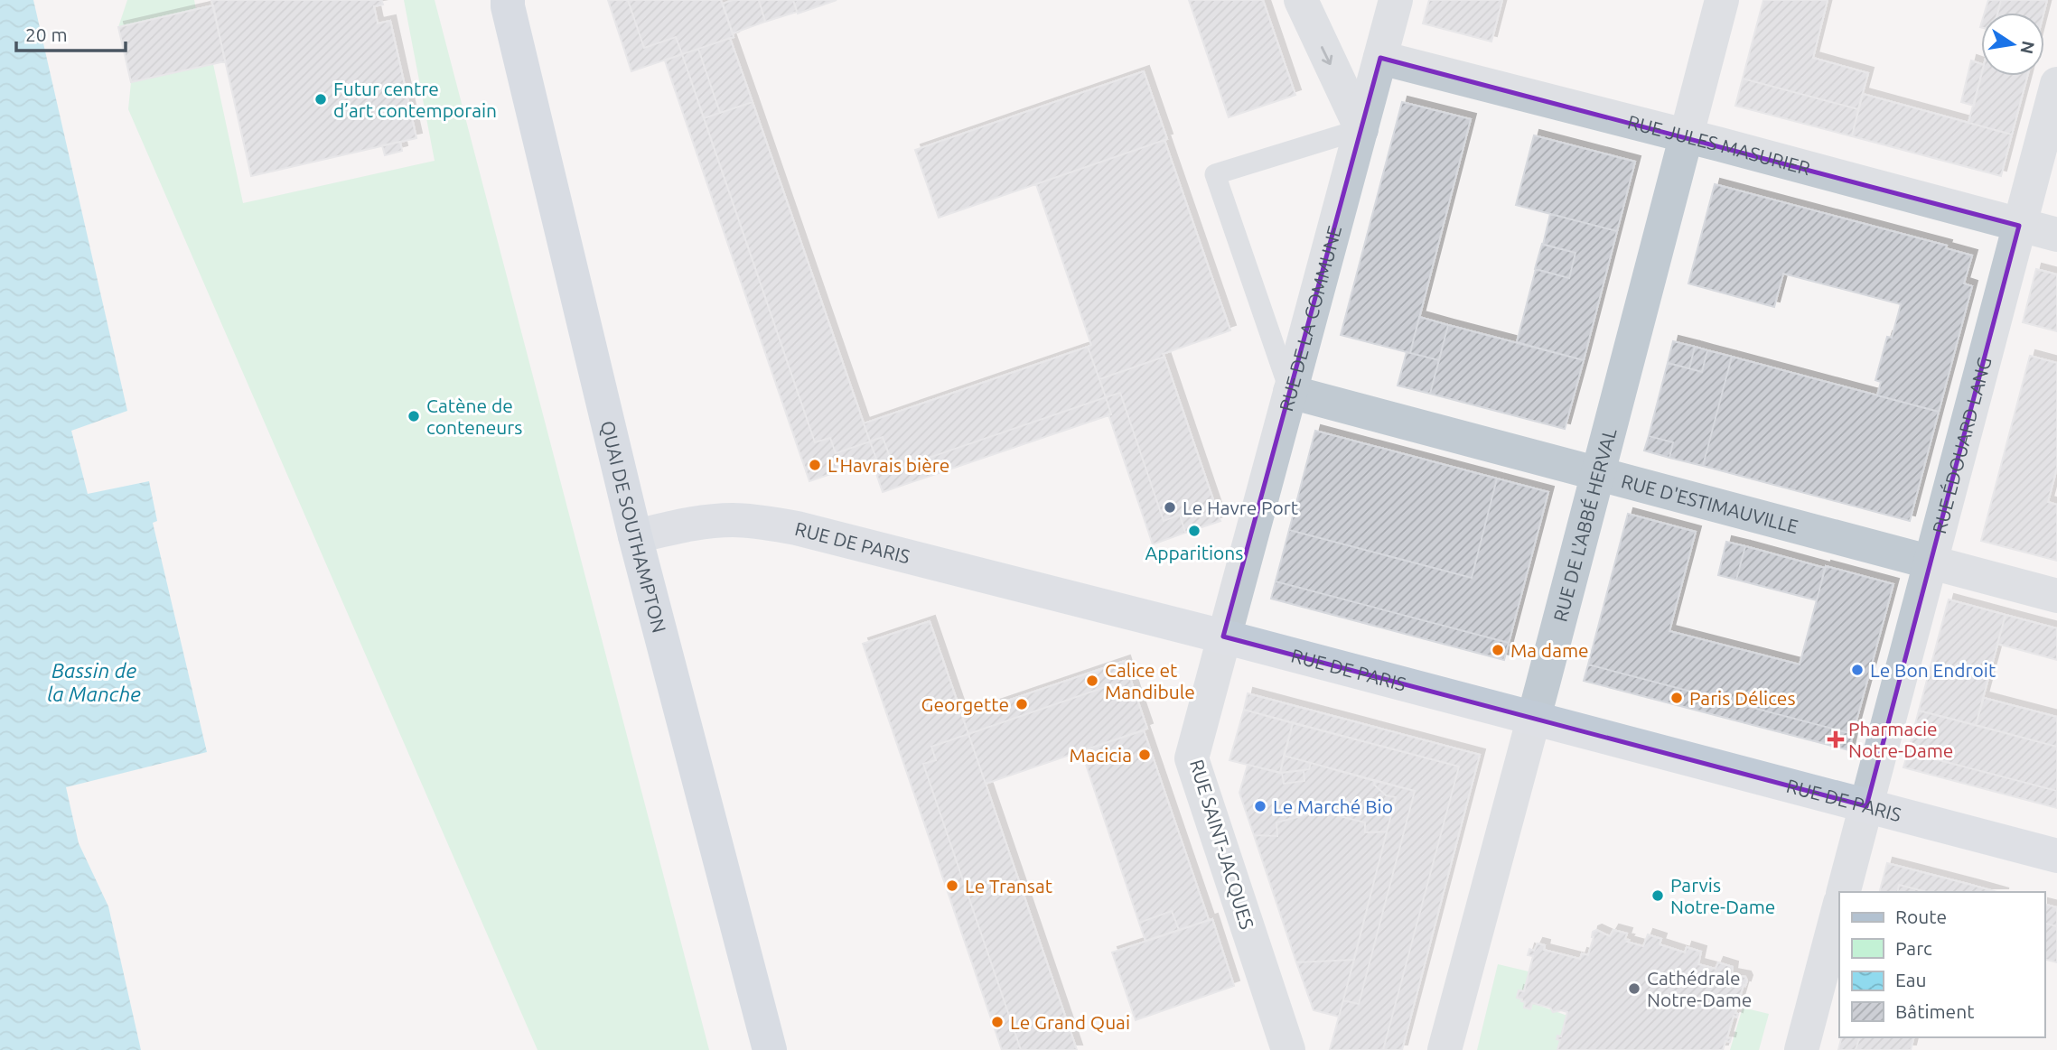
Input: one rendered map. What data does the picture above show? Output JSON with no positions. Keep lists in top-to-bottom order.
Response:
{
  "streets": {
    "main road": ["QUAI DE SOUTHAMPTON", "RUE DE PARIS"],
    "street": [
      "RUE JULES MASURIER",
      "RUE DE LA COMMUNE",
      "RUE ÉDOUARD LANG",
      "RUE D'ESTIMAUVILLE",
      "RUE DE L'ABBÉ HERVAL",
      "RUE SAINT-JACQUES"
    ]
  },
  "crossings": [
    ["RUE JULES MASURIER", "RUE DE LA COMMUNE"],
    ["RUE JULES MASURIER", "RUE ÉDOUARD LANG"],
    ["RUE JULES MASURIER", "RUE DE L'ABBÉ HERVAL"],
    ["RUE DE LA COMMUNE", "RUE D'ESTIMAUVILLE"],
    ["RUE DE LA COMMUNE", "RUE DE PARIS"],
    ["RUE DE LA COMMUNE", "RUE SAINT-JACQUES"],
    ["RUE ÉDOUARD LANG", "RUE D'ESTIMAUVILLE"],
    ["RUE ÉDOUARD LANG", "RUE DE PARIS"],
    ["RUE D'ESTIMAUVILLE", "RUE DE L'ABBÉ HERVAL"],
    ["RUE DE L'ABBÉ HERVAL", "RUE DE PARIS"],
    ["QUAI DE SOUTHAMPTON", "RUE DE PARIS"],
    ["RUE DE PARIS", "RUE SAINT-JACQUES"]
  ],
  "water": ["Bassin de la Manche"],
  "places": {
    "other": [
      "Futur centre d’art contemporain",
      "Catène de conteneurs",
      "L'Havrais bière",
      "Le Havre Port",
      "Apparitions",
      "Ma dame",
      "Le Bon Endroit",
      "Calice et Mandibule",
      "Paris Délices",
      "Georgette",
      "Macicia",
      "Le Marché Bio",
      "Le Transat",
      "Parvis Notre-Dame",
      "Cathédrale Notre-Dame",
      "Le Grand Quai"
    ],
    "health": ["Pharmacie Notre-Dame"]
  },
  "legend": [
    "Route",
    "Parc",
    "Eau",
    "Bâtiment"
  ],
  "scale_bar": "20 m",
  "north": "right"
}
